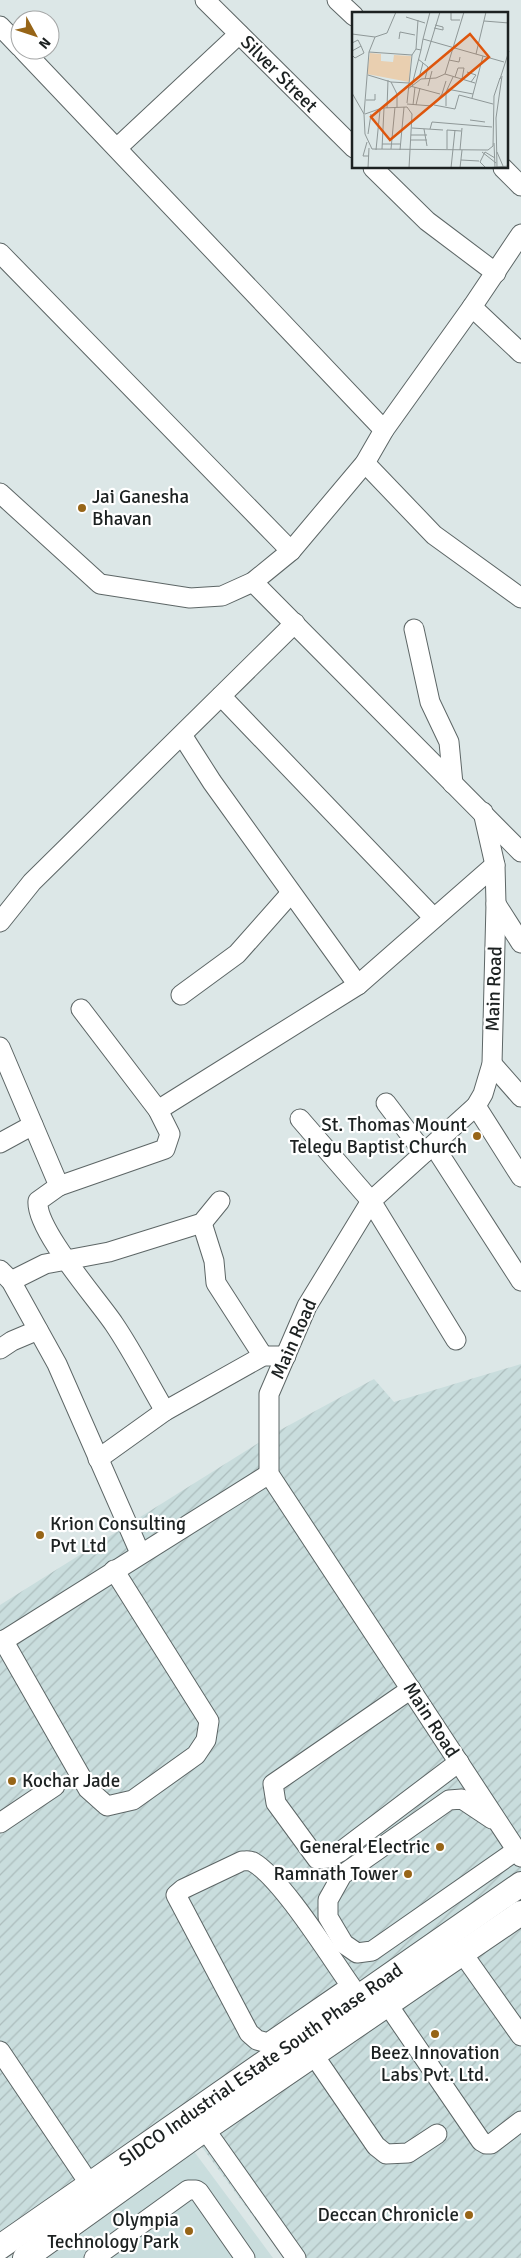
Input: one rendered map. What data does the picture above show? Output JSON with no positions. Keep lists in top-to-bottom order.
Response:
{
  "streets": {
    "main road": ["SIDCO Industrial Estate South Phase Road"],
    "street": ["Silver Street", "Main Road"]
  },
  "places": [
    "Jai Ganesha Bhavan",
    "St. Thomas Mount Telegu Baptist Church",
    "Krion Consulting Pvt Ltd",
    "Kochar Jade",
    "General Electric",
    "Ramnath Tower",
    "Beez Innovation Labs Pvt. Ltd.",
    "Deccan Chronicle",
    "Olympia Technology Park"
  ],
  "north": "bottom right"
}
